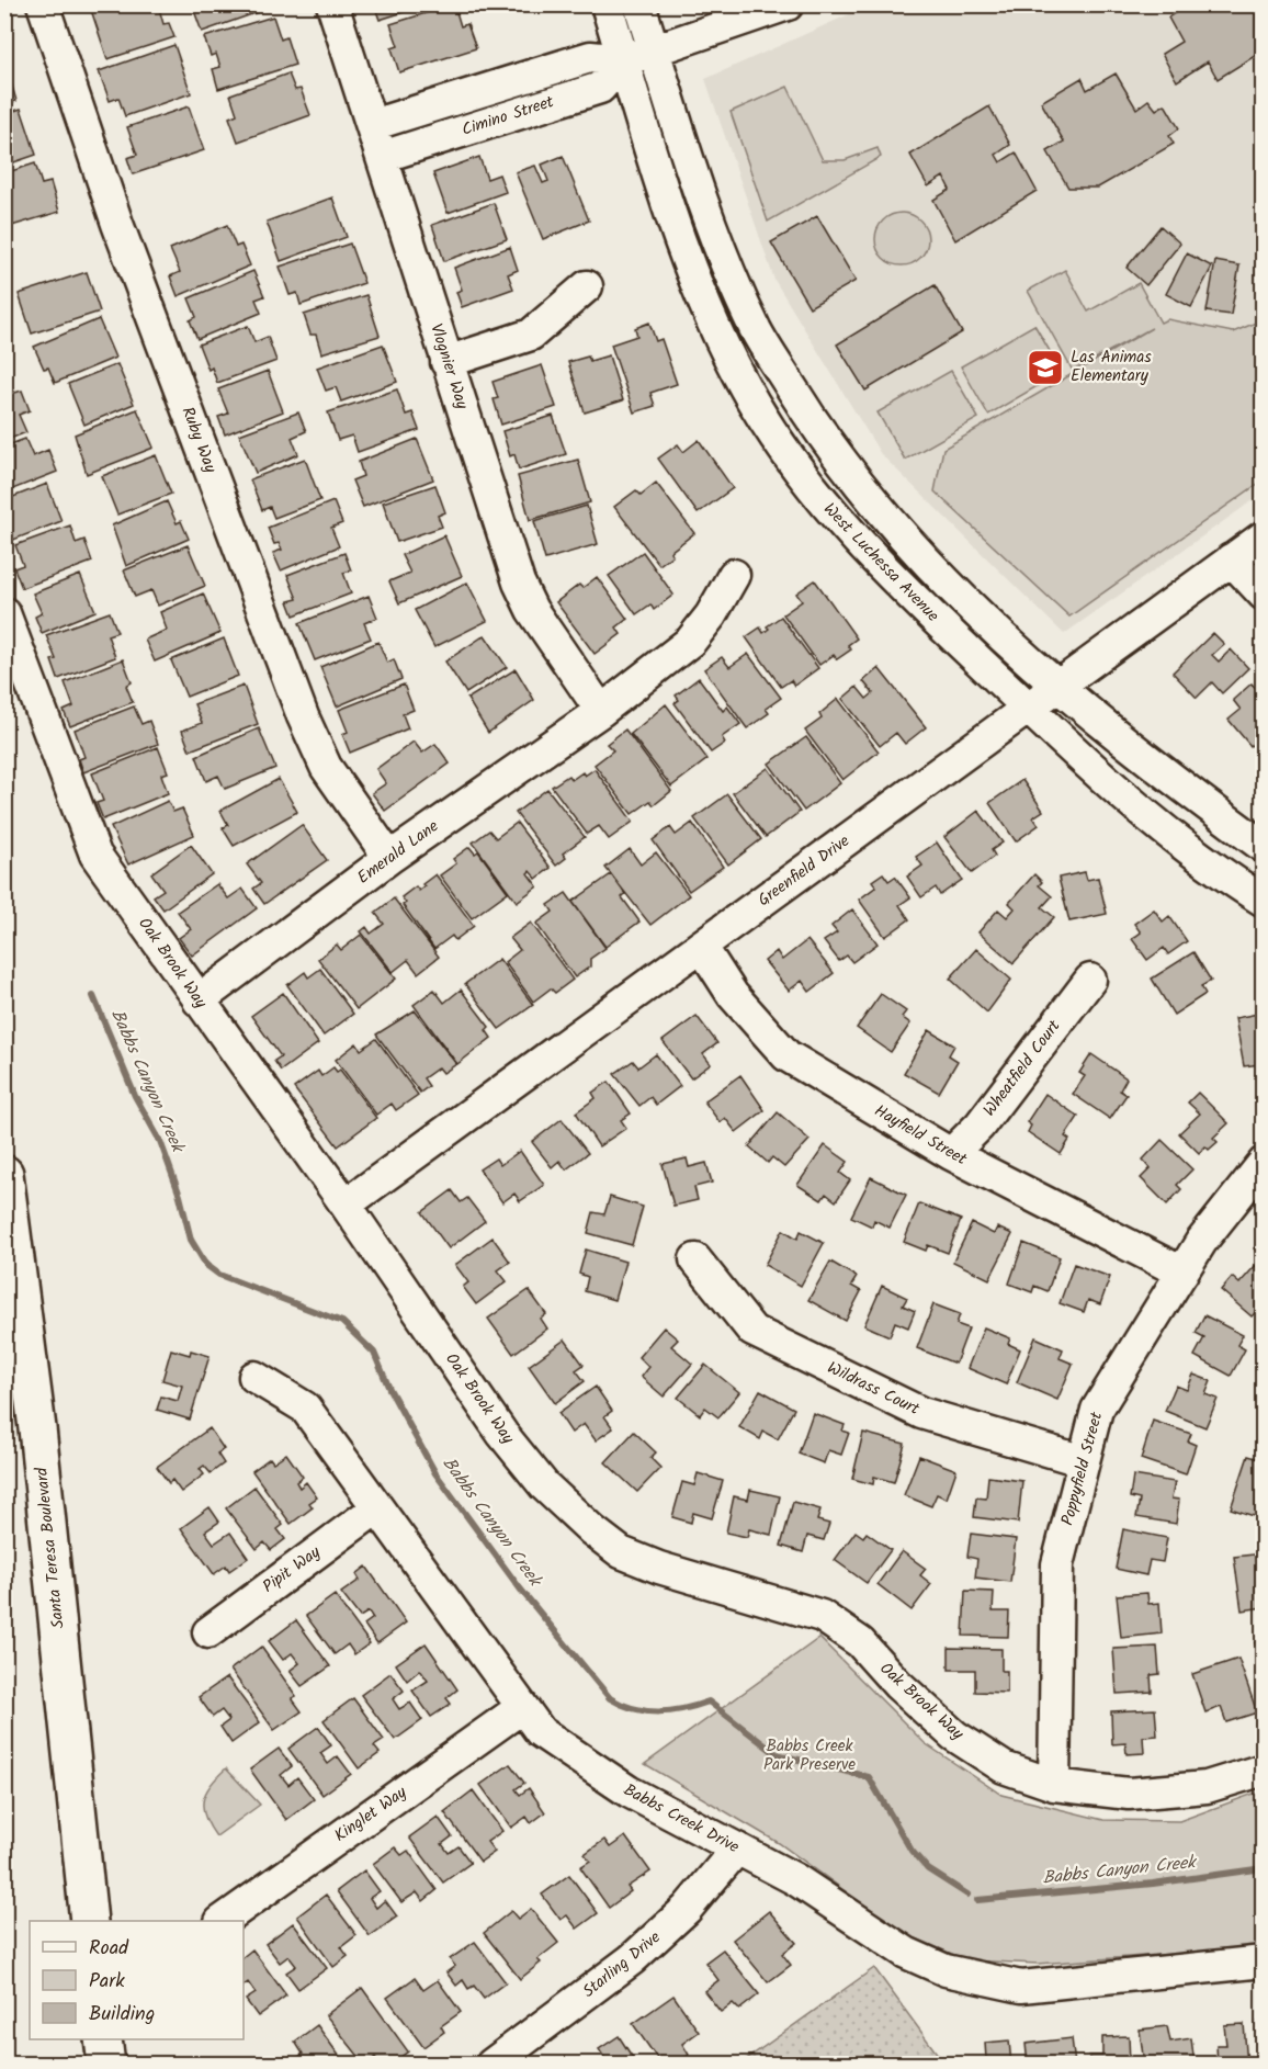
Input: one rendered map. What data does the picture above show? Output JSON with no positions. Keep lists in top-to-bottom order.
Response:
{
  "streets": {
    "main road": ["Santa Teresa Boulevard"],
    "street": [
      "Cimino Street",
      "Vlognier Way",
      "Ruby Way",
      "West Luchessa Avenue",
      "Emerald Lane",
      "Greenfield Drive",
      "Oak Brook Way",
      "Wheatfield Court",
      "Hayfield Street",
      "Wildrass Court",
      "Poppyfield Street",
      "Pipit Way",
      "Kinglet Way",
      "Babbs Creek Drive",
      "Starling Drive"
    ]
  },
  "crossings": [
    ["Cimino Street", "Vlognier Way"],
    ["Cimino Street", "West Luchessa Avenue"],
    ["Vlognier Way", "Emerald Lane"],
    ["Ruby Way", "Emerald Lane"],
    ["West Luchessa Avenue", "Greenfield Drive"],
    ["Emerald Lane", "Oak Brook Way"],
    ["Greenfield Drive", "Oak Brook Way"],
    ["Greenfield Drive", "Hayfield Street"],
    ["Oak Brook Way", "Poppyfield Street"],
    ["Wheatfield Court", "Hayfield Street"],
    ["Hayfield Street", "Poppyfield Street"],
    ["Wildrass Court", "Poppyfield Street"],
    ["Pipit Way", "Babbs Creek Drive"],
    ["Kinglet Way", "Babbs Creek Drive"],
    ["Babbs Creek Drive", "Starling Drive"]
  ],
  "water": ["Babbs Canyon Creek"],
  "parks": ["Babbs Creek Park Preserve"],
  "places": {
    "school or university": ["Las Animas Elementary"]
  },
  "legend": ["Road", "Park", "Building"]
}
